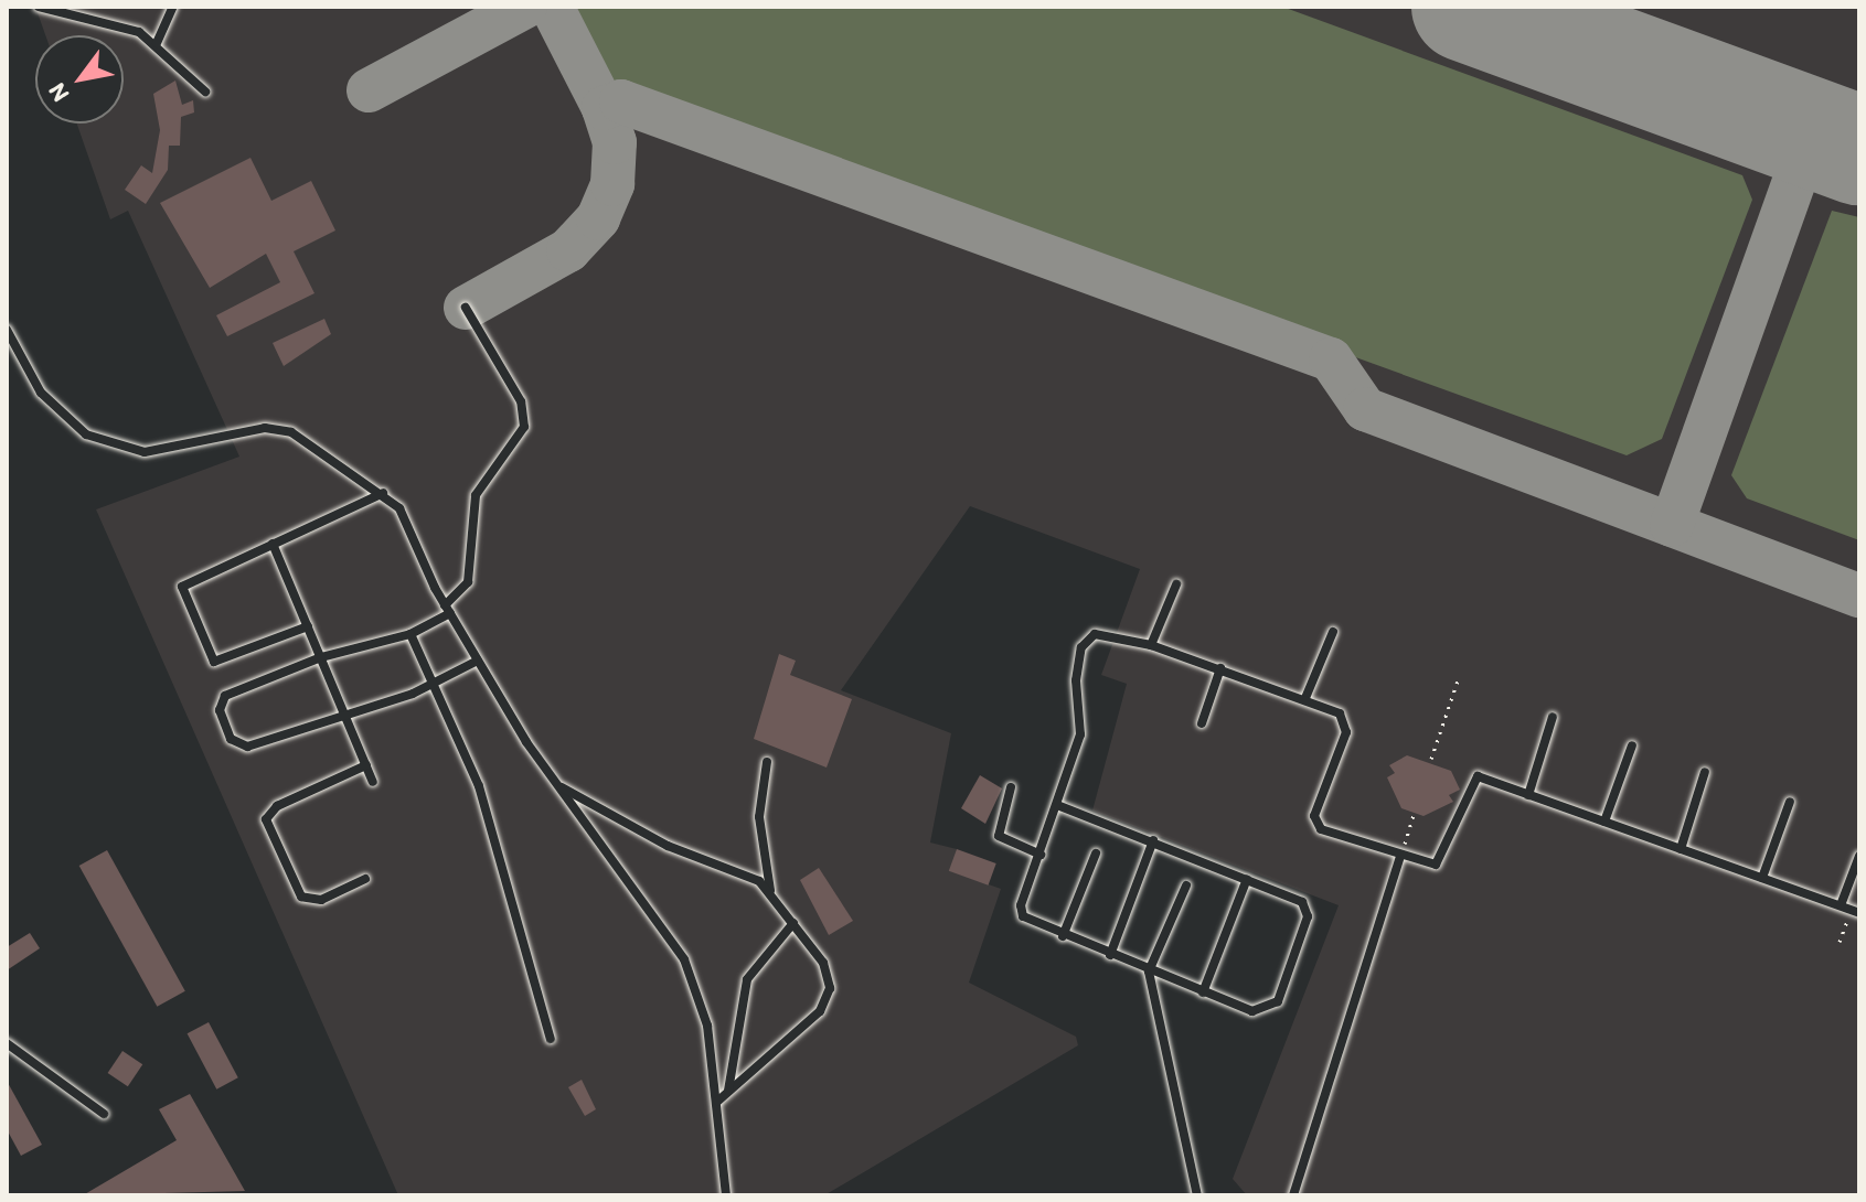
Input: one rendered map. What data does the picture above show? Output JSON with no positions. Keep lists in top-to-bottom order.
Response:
{
  "north": "bottom left"
}
